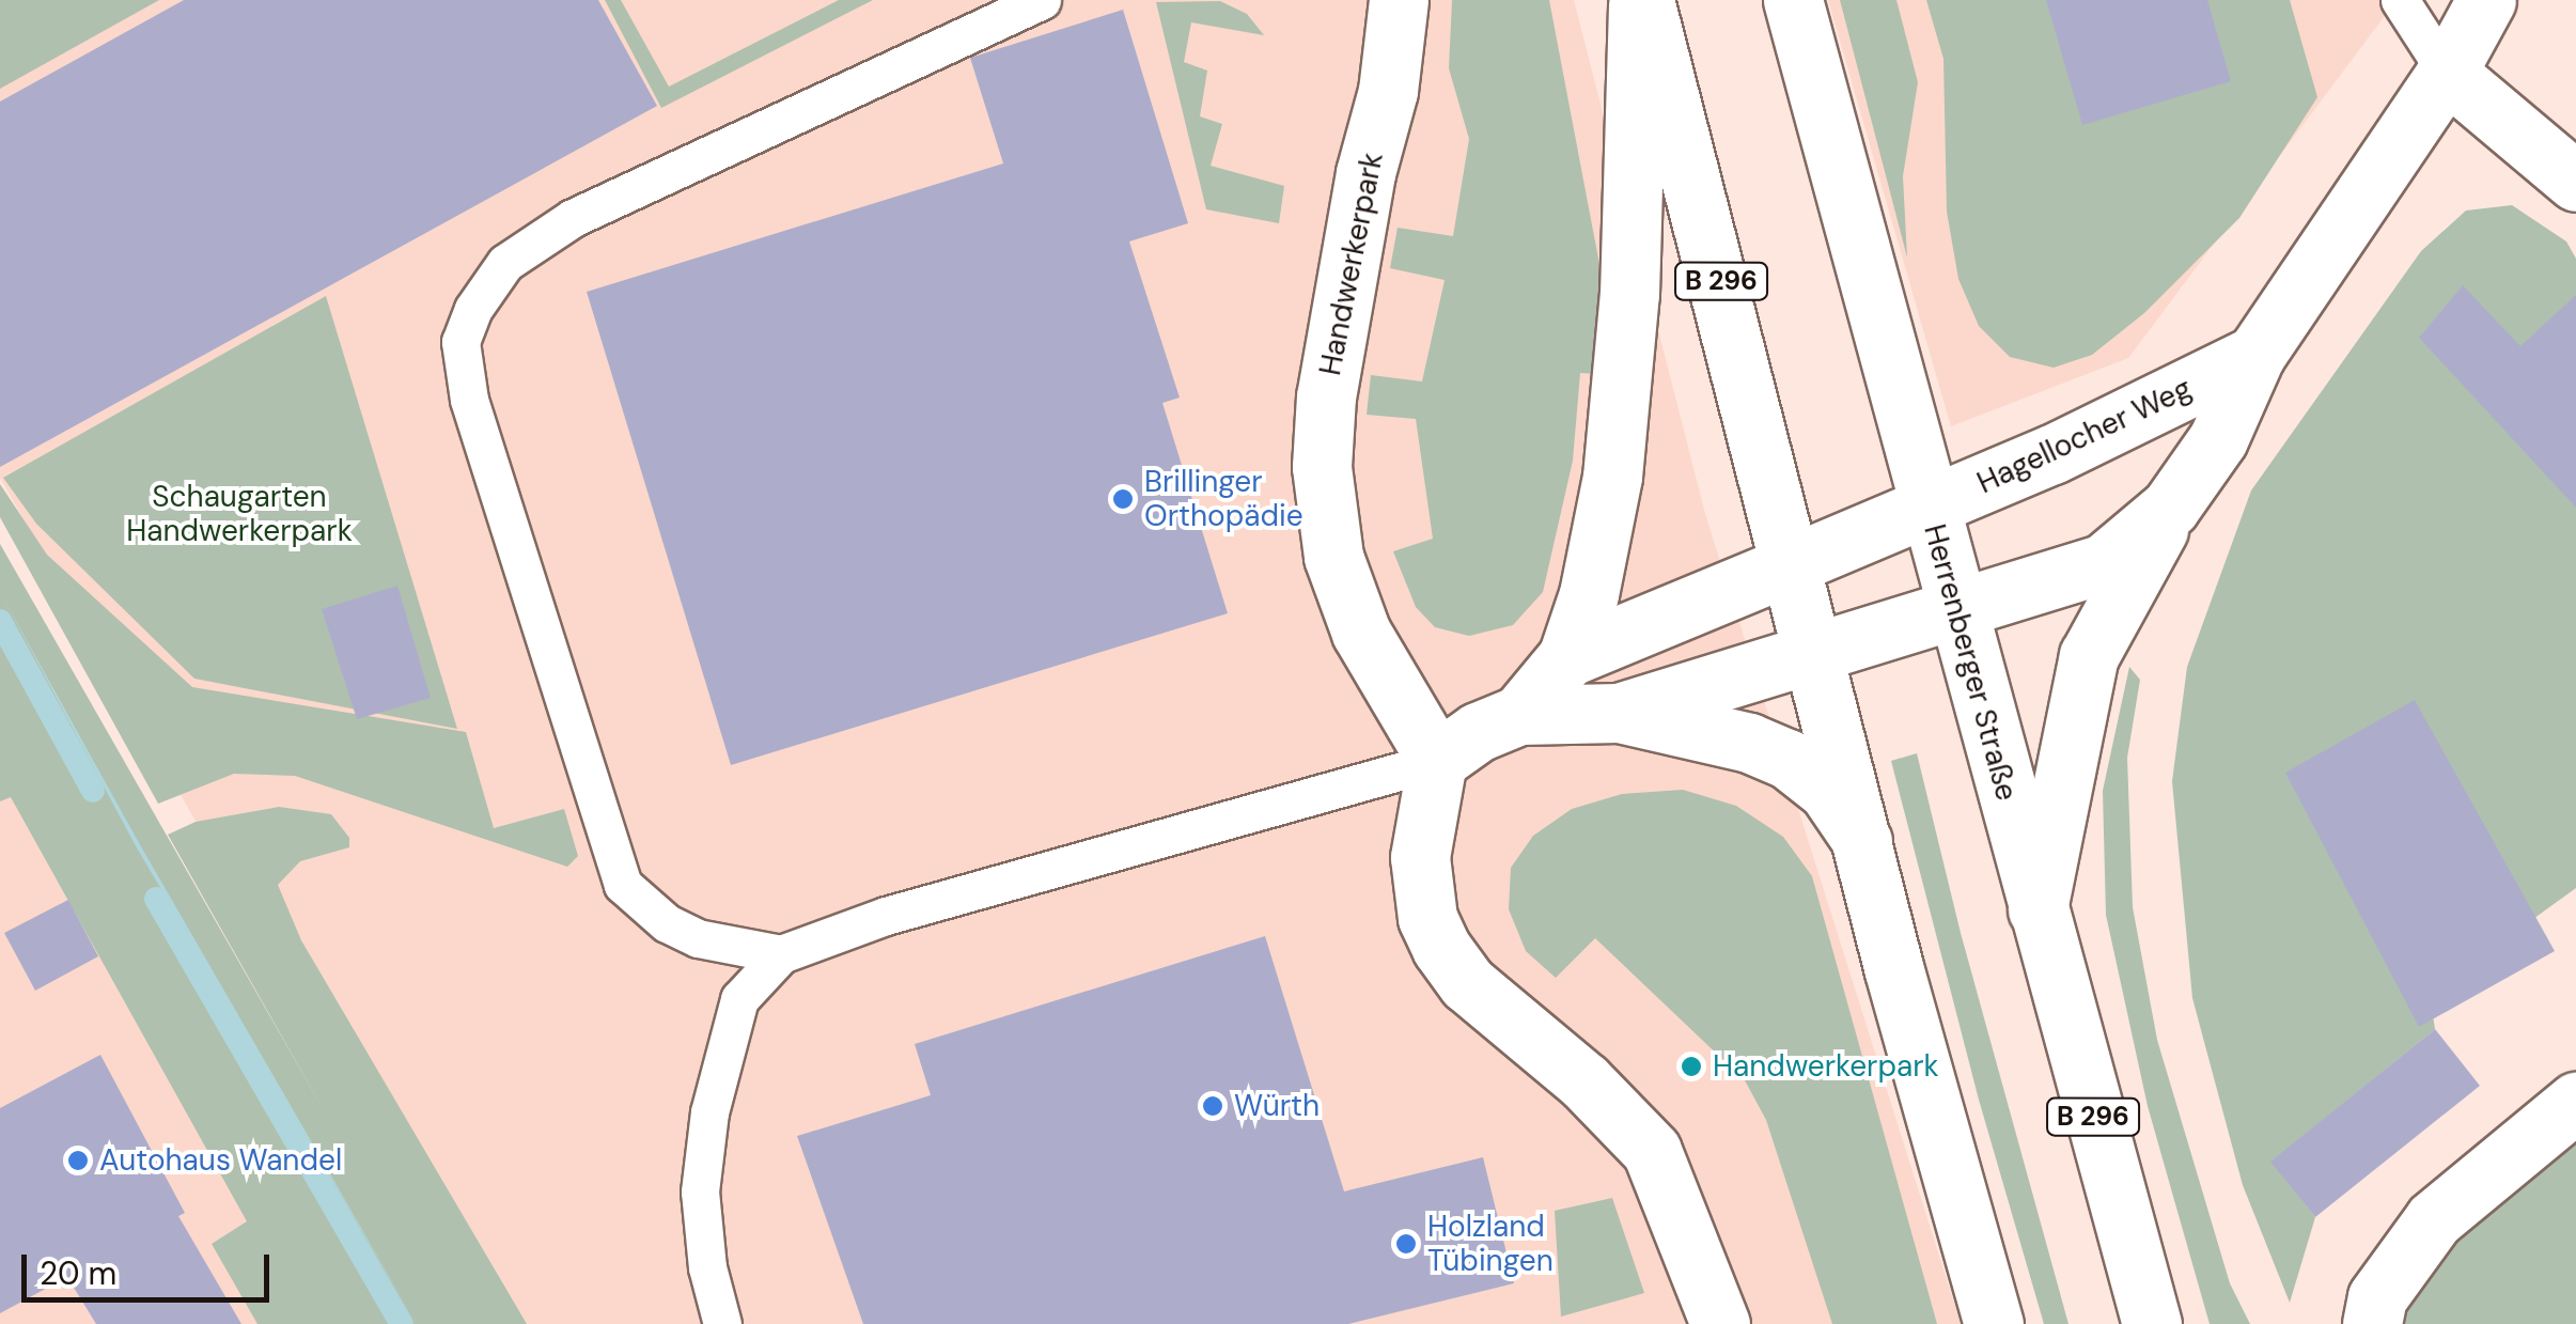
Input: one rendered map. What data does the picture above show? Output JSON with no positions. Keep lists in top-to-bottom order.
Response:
{
  "streets": {
    "street": [
      "Handwerkerpark",
      "B 296",
      "Hagellocher Weg",
      "Herrenberger Straße"
    ]
  },
  "crossings": [
    ["B 296", "Hagellocher Weg"],
    ["Hagellocher Weg", "Herrenberger Straße"]
  ],
  "parks": ["Schaugarten Handwerkerpark"],
  "places": [
    "Brillinger Orthopädie",
    "Handwerkerpark",
    "Würth",
    "Autohaus Wandel",
    "Holzland Tübingen"
  ],
  "scale_bar": "20 m"
}
